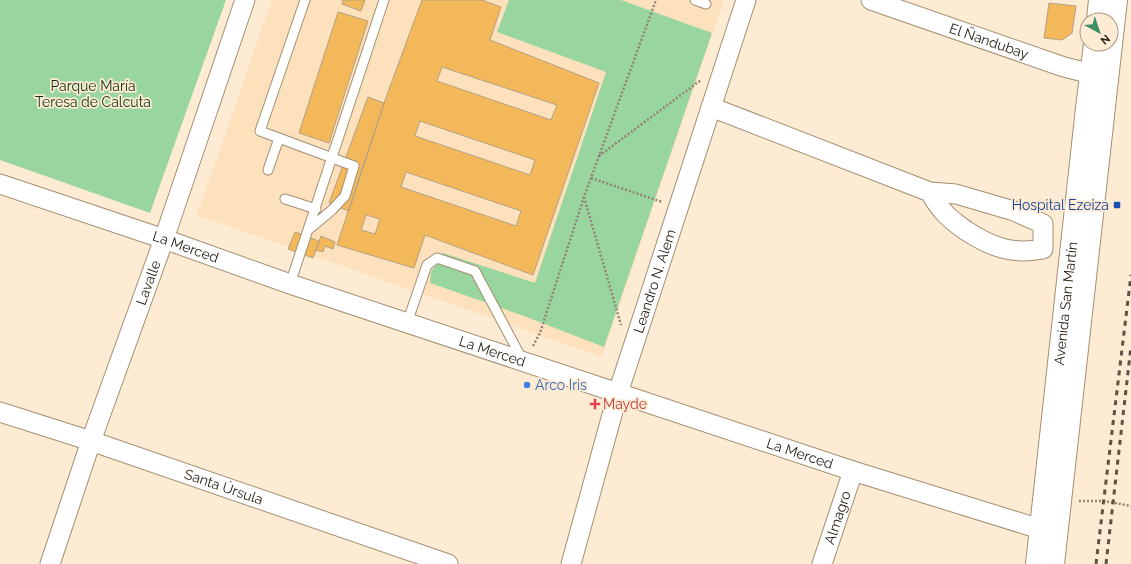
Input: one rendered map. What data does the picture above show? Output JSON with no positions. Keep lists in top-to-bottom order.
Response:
{
  "streets": {
    "main road": ["Avenida San Martín"],
    "street": [
      "El Ñandubay",
      "La Merced",
      "Leandro N. Alem",
      "Lavalle",
      "Santa Úrsula",
      "Almagro"
    ]
  },
  "crossings": [
    ["El Ñandubay", "Avenida San Martín"],
    ["La Merced", "Leandro N. Alem"],
    ["La Merced", "Lavalle"],
    ["La Merced", "Avenida San Martín"],
    ["La Merced", "Almagro"],
    ["Lavalle", "Santa Úrsula"]
  ],
  "parks": ["Parque María Teresa de Calcuta"],
  "places": {
    "transit": ["Hospital Ezeiza"],
    "other": ["Arco Iris"],
    "health": ["Mayde"]
  },
  "north": "bottom right"
}
